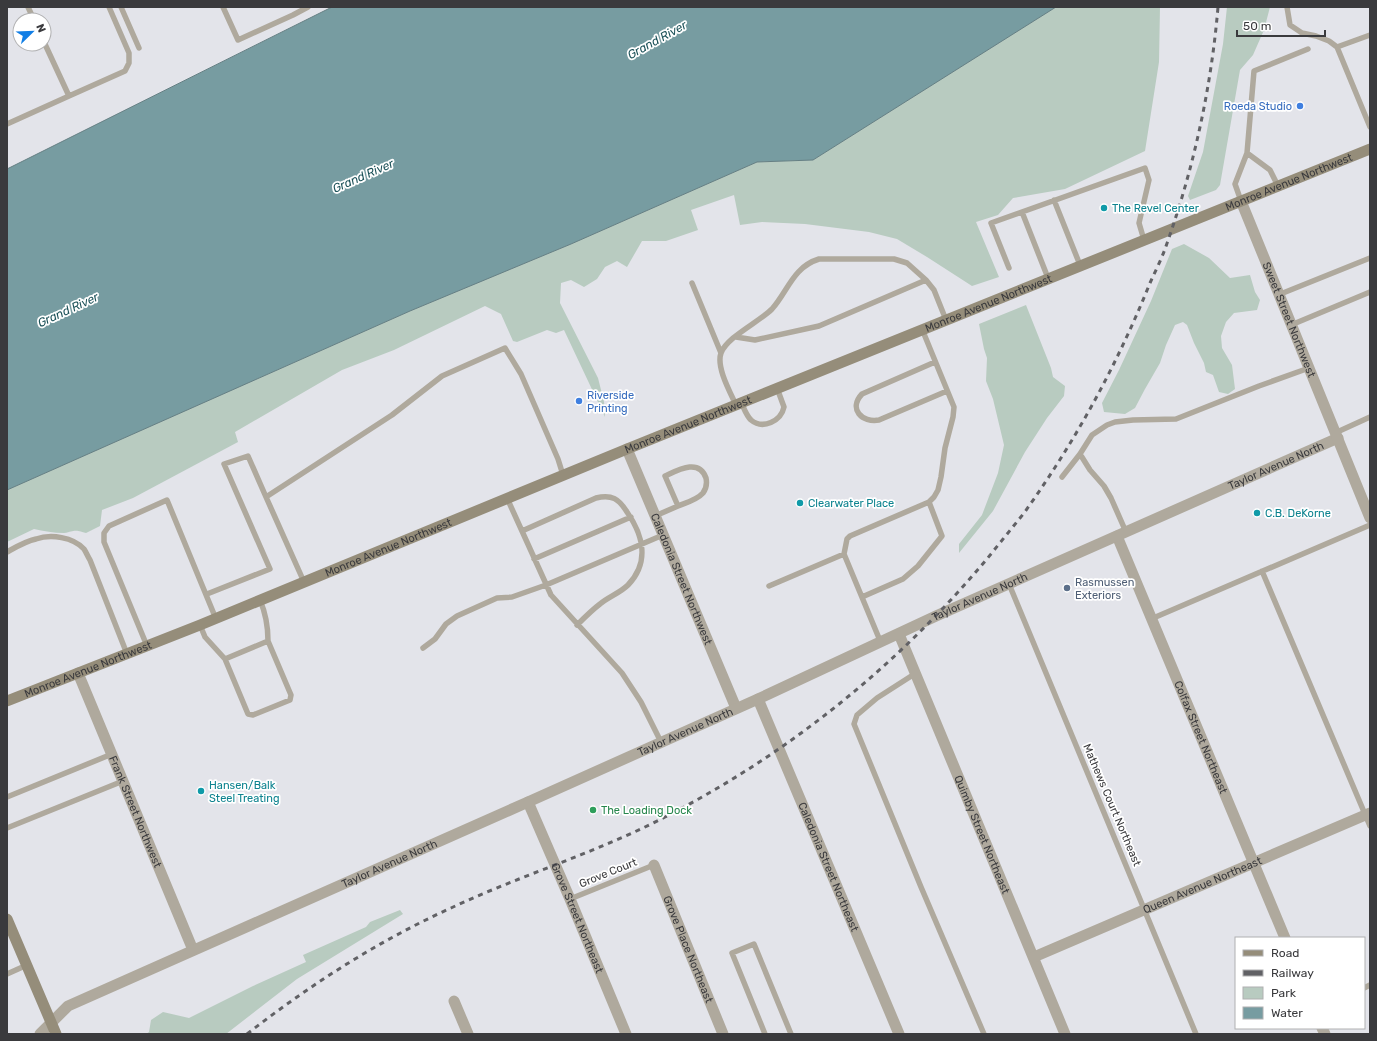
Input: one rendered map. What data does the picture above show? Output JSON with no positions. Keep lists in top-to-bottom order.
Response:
{
  "streets": {
    "main road": ["Monroe Avenue Northwest"],
    "street": [
      "Sweet Street Northwest",
      "Taylor Avenue North",
      "Caledonia Street Northwest",
      "Colfax Street Northeast",
      "Frank Street Northwest",
      "Quimby Street Northeast",
      "Caledonia Street Northeast",
      "Queen Avenue Northeast",
      "Grove Street Northeast",
      "Grove Place Northeast"
    ],
    "lane": ["Mathews Court Northeast", "Grove Court"]
  },
  "crossings": [
    ["Monroe Avenue Northwest", "Sweet Street Northwest"],
    ["Monroe Avenue Northwest", "Caledonia Street Northwest"],
    ["Monroe Avenue Northwest", "Frank Street Northwest"],
    ["Sweet Street Northwest", "Taylor Avenue North"],
    ["Taylor Avenue North", "Caledonia Street Northwest"],
    ["Taylor Avenue North", "Colfax Street Northeast"],
    ["Taylor Avenue North", "Mathews Court Northeast"],
    ["Taylor Avenue North", "Frank Street Northwest"],
    ["Taylor Avenue North", "Quimby Street Northeast"],
    ["Taylor Avenue North", "Caledonia Street Northeast"],
    ["Taylor Avenue North", "Grove Street Northeast"],
    ["Colfax Street Northeast", "Queen Avenue Northeast"],
    ["Mathews Court Northeast", "Queen Avenue Northeast"],
    ["Quimby Street Northeast", "Queen Avenue Northeast"],
    ["Grove Court", "Grove Street Northeast"],
    ["Grove Court", "Grove Place Northeast"]
  ],
  "water": ["Grand River"],
  "places": [
    "Roeda Studio",
    "The Revel Center",
    "Riverside Printing",
    "Clearwater Place",
    "C.B. DeKorne",
    "Rasmussen Exteriors",
    "Hansen/Balk Steel Treating",
    "The Loading Dock"
  ],
  "legend": [
    "Road",
    "Railway",
    "Park",
    "Water"
  ],
  "scale_bar": "50 m",
  "north": "top right"
}
